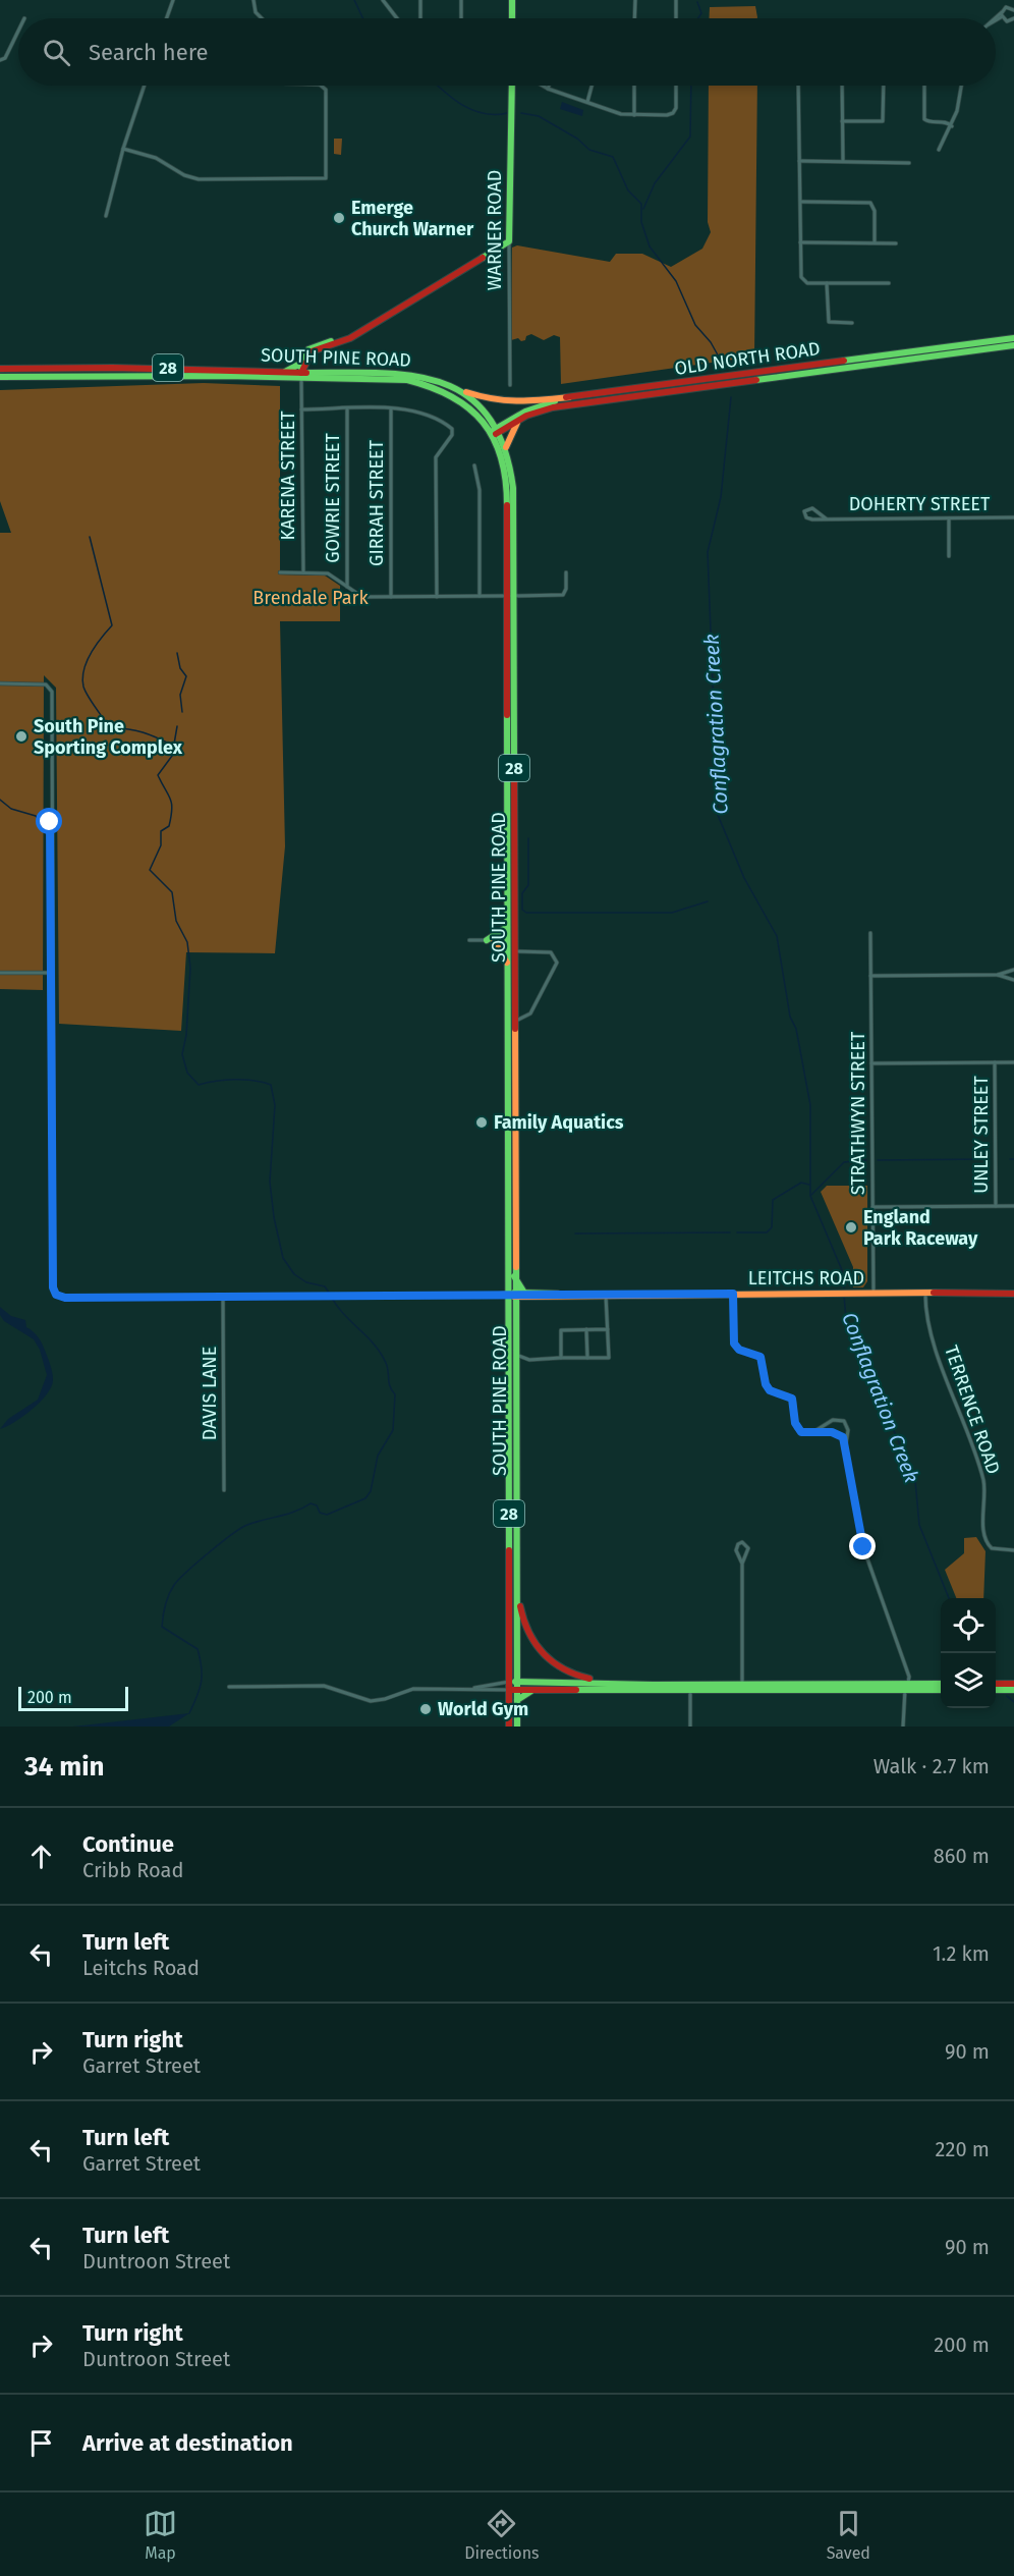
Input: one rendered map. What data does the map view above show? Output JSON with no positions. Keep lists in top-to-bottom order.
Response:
{
  "streets": {
    "main road": [
      "WARNER ROAD",
      "SOUTH PINE ROAD",
      "OLD NORTH ROAD",
      "28",
      "LEITCHS ROAD"
    ],
    "street": [
      "KARENA STREET",
      "GOWRIE STREET",
      "GIRRAH STREET",
      "DOHERTY STREET",
      "STRATHWYN STREET",
      "UNLEY STREET",
      "DAVIS LANE",
      "TERRENCE ROAD"
    ]
  },
  "crossings": [
    ["SOUTH PINE ROAD", "OLD NORTH ROAD"],
    ["SOUTH PINE ROAD", "28"],
    ["SOUTH PINE ROAD", "KARENA STREET"],
    ["SOUTH PINE ROAD", "LEITCHS ROAD"],
    ["STRATHWYN STREET", "LEITCHS ROAD"],
    ["LEITCHS ROAD", "DAVIS LANE"],
    ["LEITCHS ROAD", "TERRENCE ROAD"]
  ],
  "water": ["Conflagration Creek"],
  "parks": ["Brendale Park"],
  "places": [
    "Emerge Church Warner",
    "South Pine Sporting Complex",
    "Family Aquatics",
    "England Park Raceway",
    "World Gym"
  ],
  "scale_bar": "200 m",
  "page": {
    "search": "Search here",
    "scale": "200 m",
    "heading": ["34 min", "Walk · 2.7 km"],
    "list": [
      ["Continue", "Cribb Road", "860 m"],
      ["Turn left", "Leitchs Road", "1.2 km"],
      ["Turn right", "Garret Street", "90 m"],
      ["Turn left", "Garret Street", "220 m"],
      ["Turn left", "Duntroon Street", "90 m"],
      ["Turn right", "Duntroon Street", "200 m"],
      "Arrive at destination"
    ],
    "nav": ["Map", "Directions", "Saved"]
  }
}
